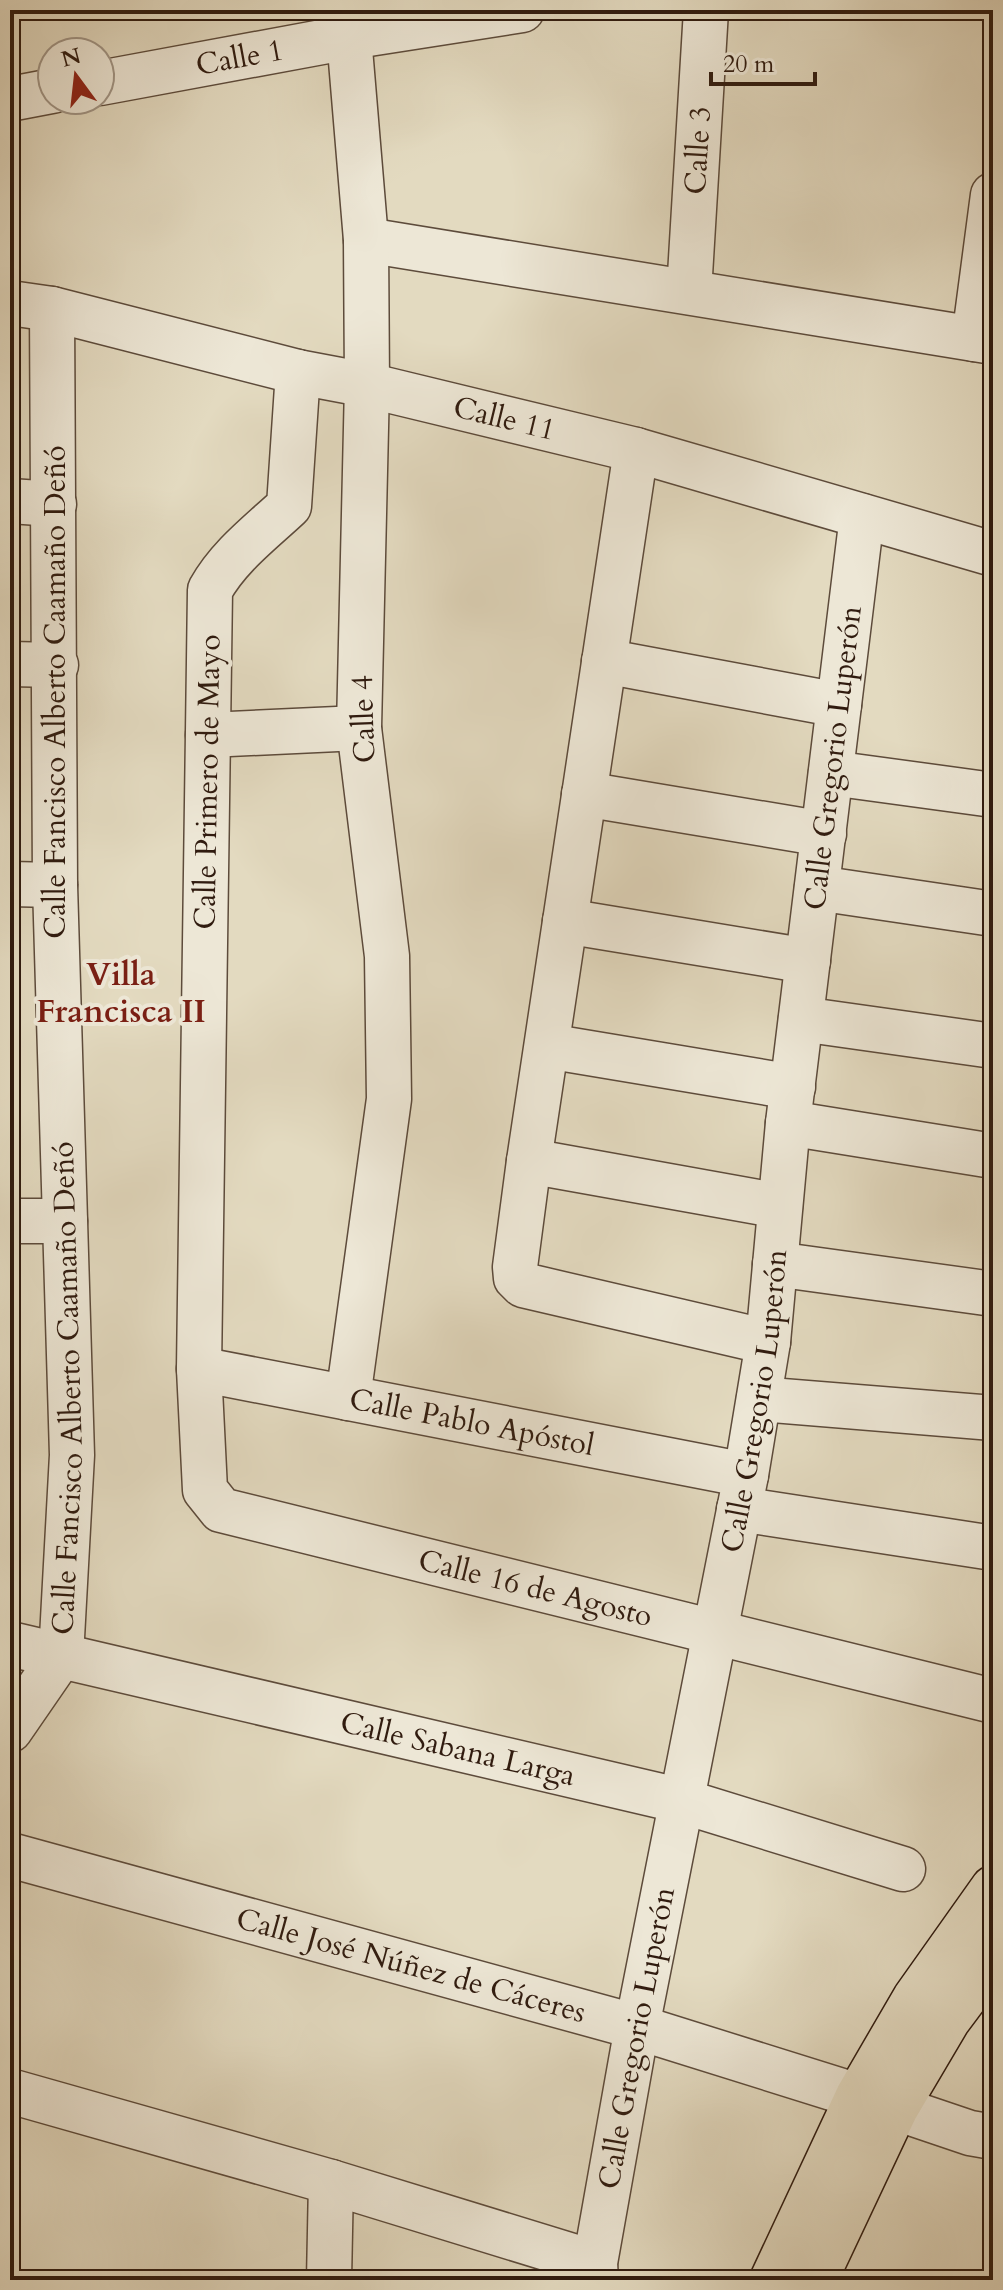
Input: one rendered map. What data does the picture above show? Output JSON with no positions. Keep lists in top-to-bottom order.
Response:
{
  "streets": {
    "street": [
      "Calle 1",
      "Calle 3",
      "Calle 11",
      "Calle Fancisco Alberto Caamaño Deñó",
      "Calle 4",
      "Calle Gregorio Luperón",
      "Calle Primero de Mayo",
      "Calle Pablo Apóstol",
      "Calle 16 de Agosto",
      "Calle Sabana Larga",
      "Calle José Núñez de Cáceres"
    ]
  },
  "crossings": [
    ["Calle 1", "Calle 4"],
    ["Calle 11", "Calle Fancisco Alberto Caamaño Deñó"],
    ["Calle 11", "Calle 4"],
    ["Calle 11", "Calle Gregorio Luperón"],
    ["Calle 11", "Calle Primero de Mayo"],
    ["Calle Fancisco Alberto Caamaño Deñó", "Calle Sabana Larga"],
    ["Calle 4", "Calle Pablo Apóstol"],
    ["Calle Gregorio Luperón", "Calle Pablo Apóstol"],
    ["Calle Gregorio Luperón", "Calle 16 de Agosto"],
    ["Calle Gregorio Luperón", "Calle Sabana Larga"],
    ["Calle Gregorio Luperón", "Calle José Núñez de Cáceres"],
    ["Calle Primero de Mayo", "Calle Pablo Apóstol"],
    ["Calle Primero de Mayo", "Calle 16 de Agosto"],
    ["Calle Pablo Apóstol", "Calle 16 de Agosto"]
  ],
  "districts": ["Villa Francisca II"],
  "scale_bar": "20 m",
  "north": "top"
}
